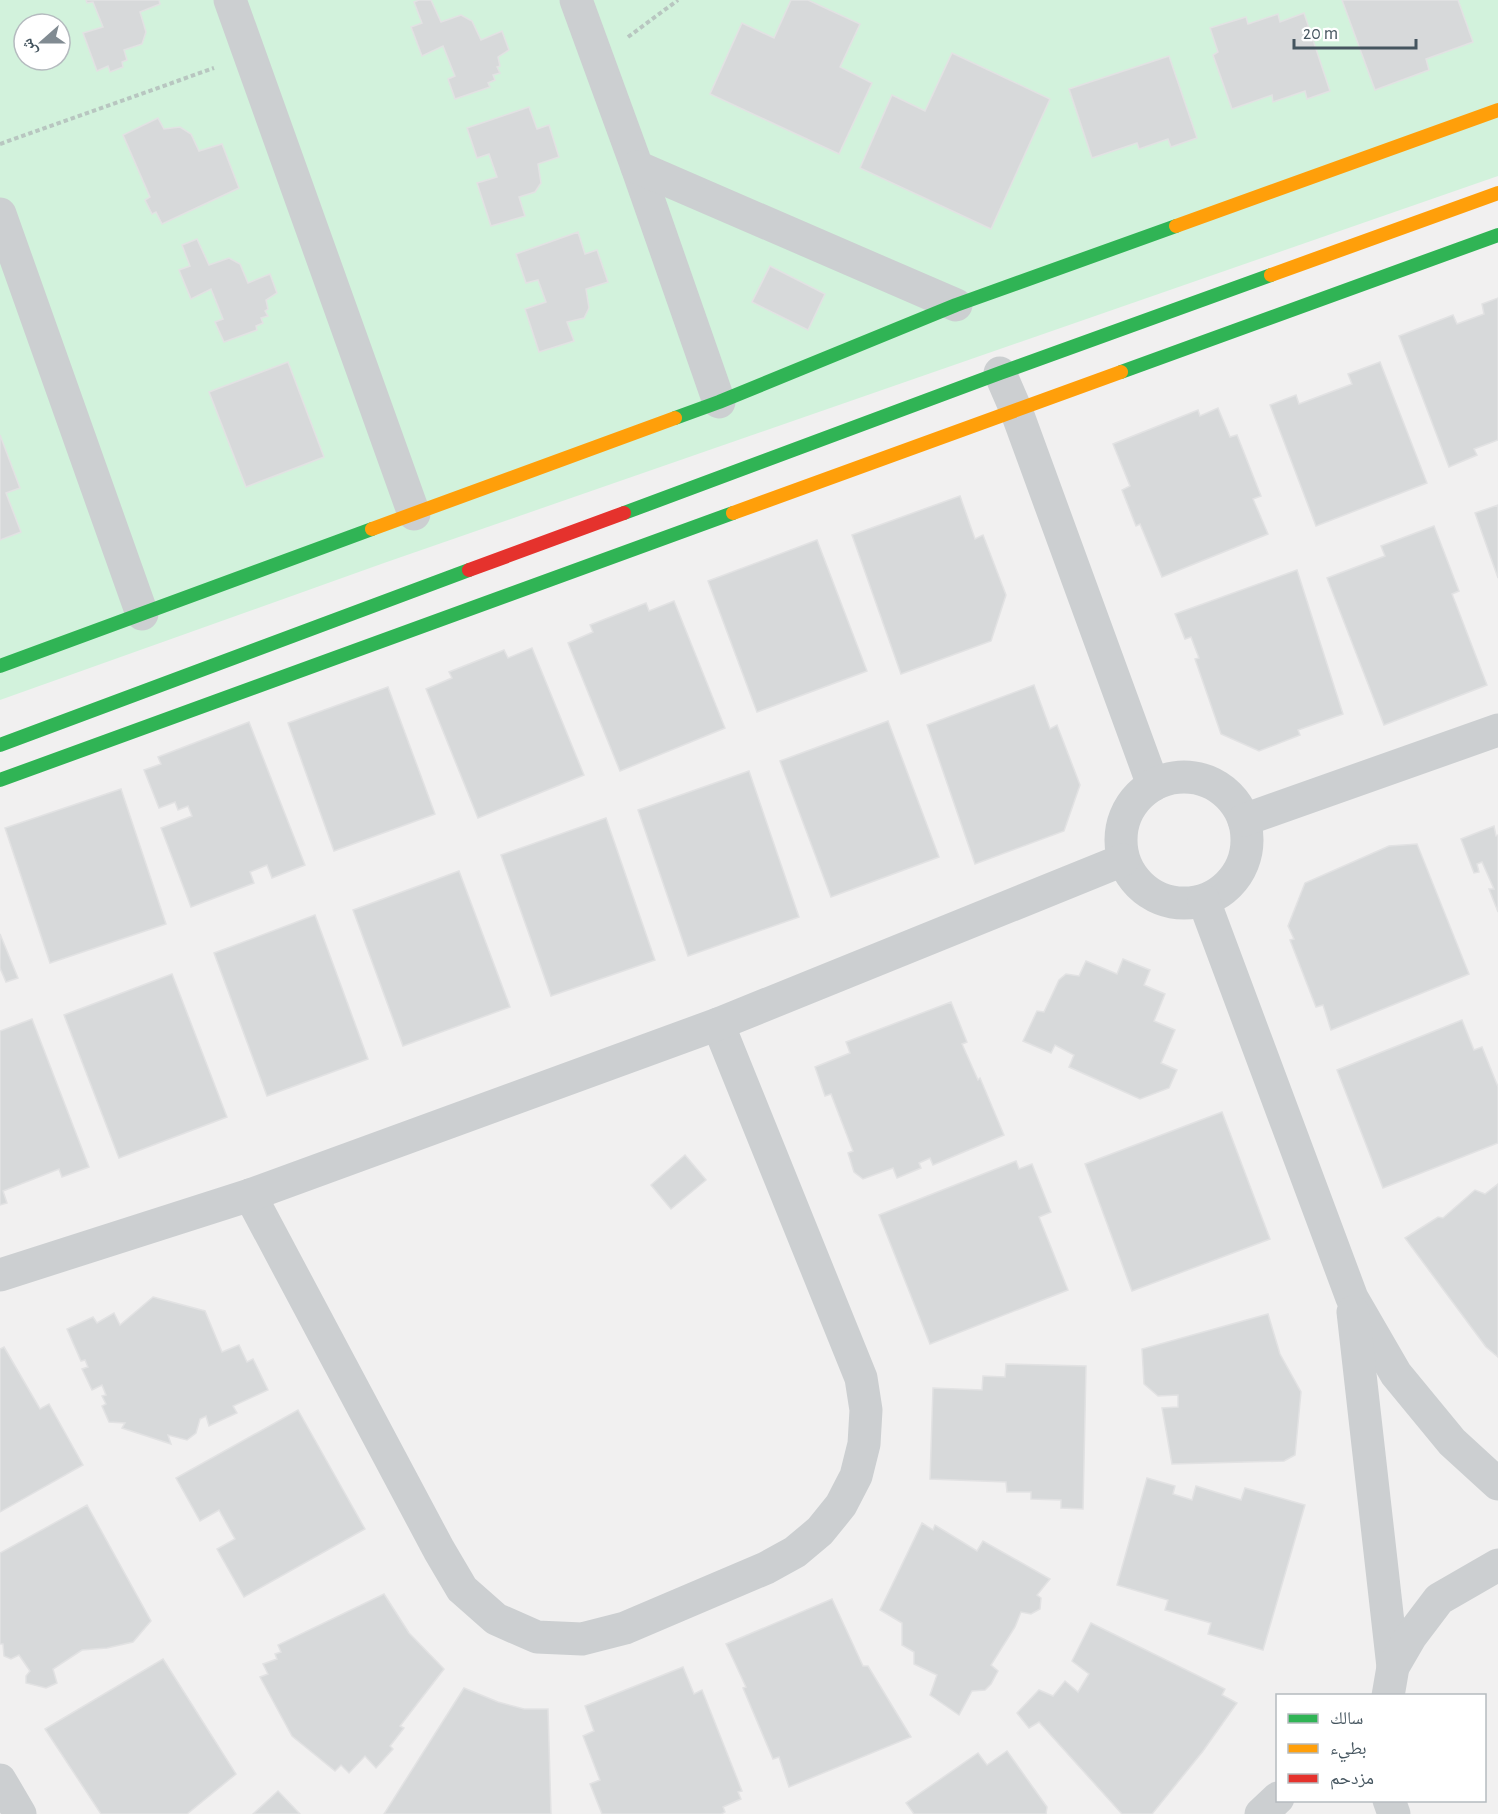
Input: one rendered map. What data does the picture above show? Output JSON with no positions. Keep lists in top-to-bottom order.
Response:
{
  "legend": ["سالك", "بطيء", "مزدحم"],
  "scale_bar": "20 m",
  "north": "left"
}
